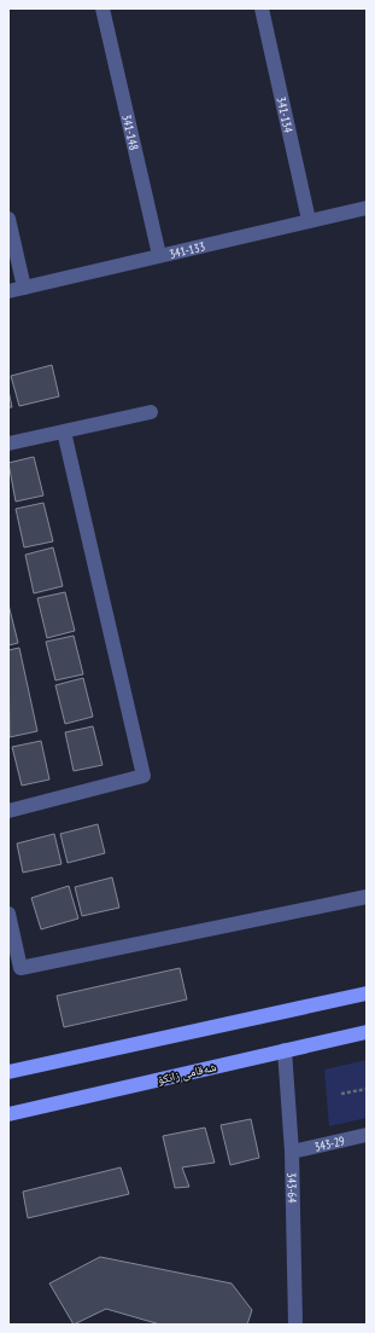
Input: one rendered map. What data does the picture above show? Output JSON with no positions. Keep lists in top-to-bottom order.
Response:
{
  "streets": {
    "main road": ["شەقامی زانکۆ"],
    "street": [
      "341-134",
      "341-148",
      "341-133",
      "343-29",
      "343-64"
    ]
  },
  "crossings": [
    ["341-134", "341-133"],
    ["341-148", "341-133"],
    ["شەقامی زانکۆ", "343-64"],
    ["343-29", "343-64"]
  ]
}
